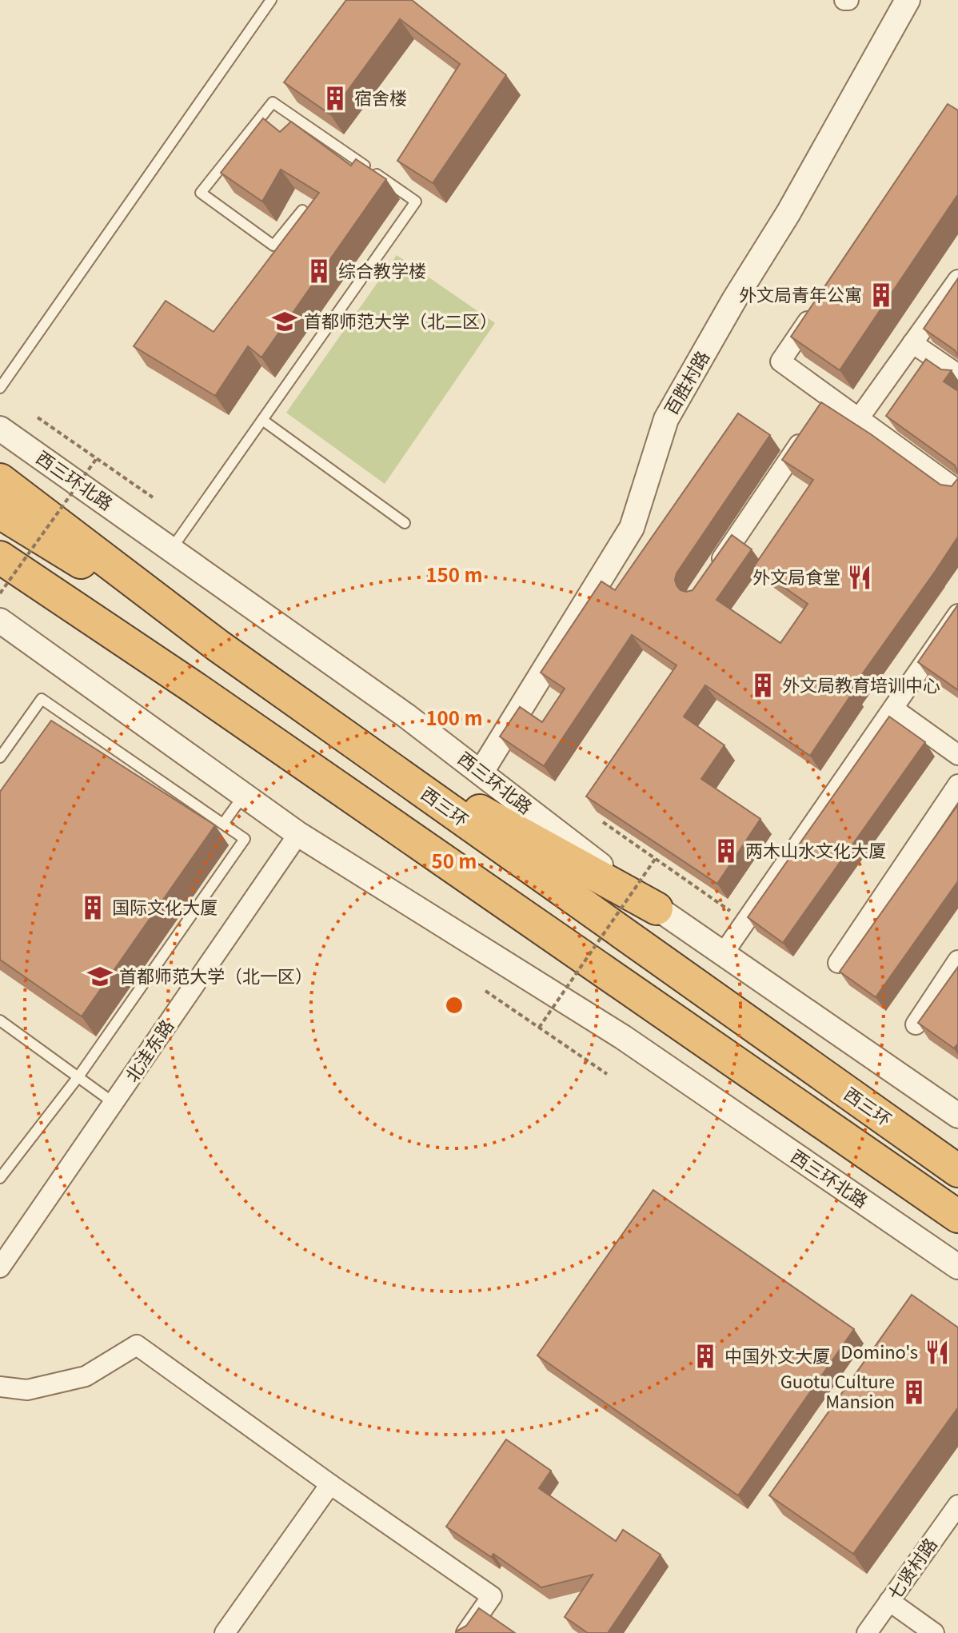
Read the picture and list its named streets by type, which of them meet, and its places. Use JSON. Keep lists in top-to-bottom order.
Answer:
{
  "streets": {
    "highway": ["西三环"],
    "street": [
      "百胜村路",
      "西三环北路",
      "北洼东路",
      "七贤村路"
    ]
  },
  "crossings": [
    ["百胜村路", "西三环北路"],
    ["西三环北路", "北洼东路"]
  ],
  "places": {
    "building": [
      "宿舍楼",
      "综合教学楼",
      "外文局青年公寓",
      "外文局教育培训中心",
      "两木山水文化大厦",
      "国际文化大厦",
      "中国外文大厦",
      "Guotu Culture Mansion"
    ],
    "school or university": ["首都师范大学（北二区）", "首都师范大学（北一区）"],
    "restaurant": ["外文局食堂", "Domino's"]
  },
  "rings": ["150 m", "100 m", "50 m"]
}
